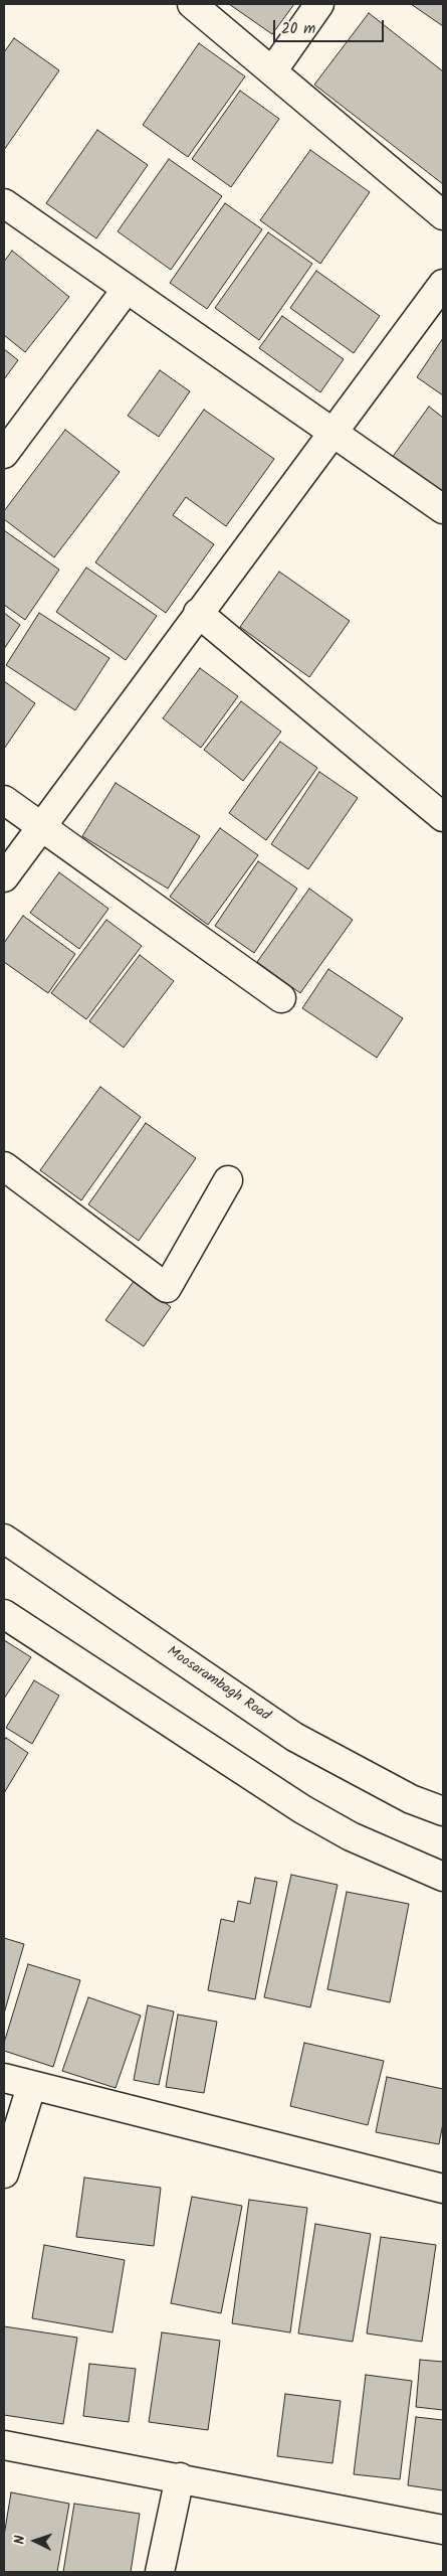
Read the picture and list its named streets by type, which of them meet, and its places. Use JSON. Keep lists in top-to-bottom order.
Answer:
{
  "streets": {
    "street": ["Moosarambagh Road"]
  },
  "scale_bar": "20 m",
  "north": "left"
}
